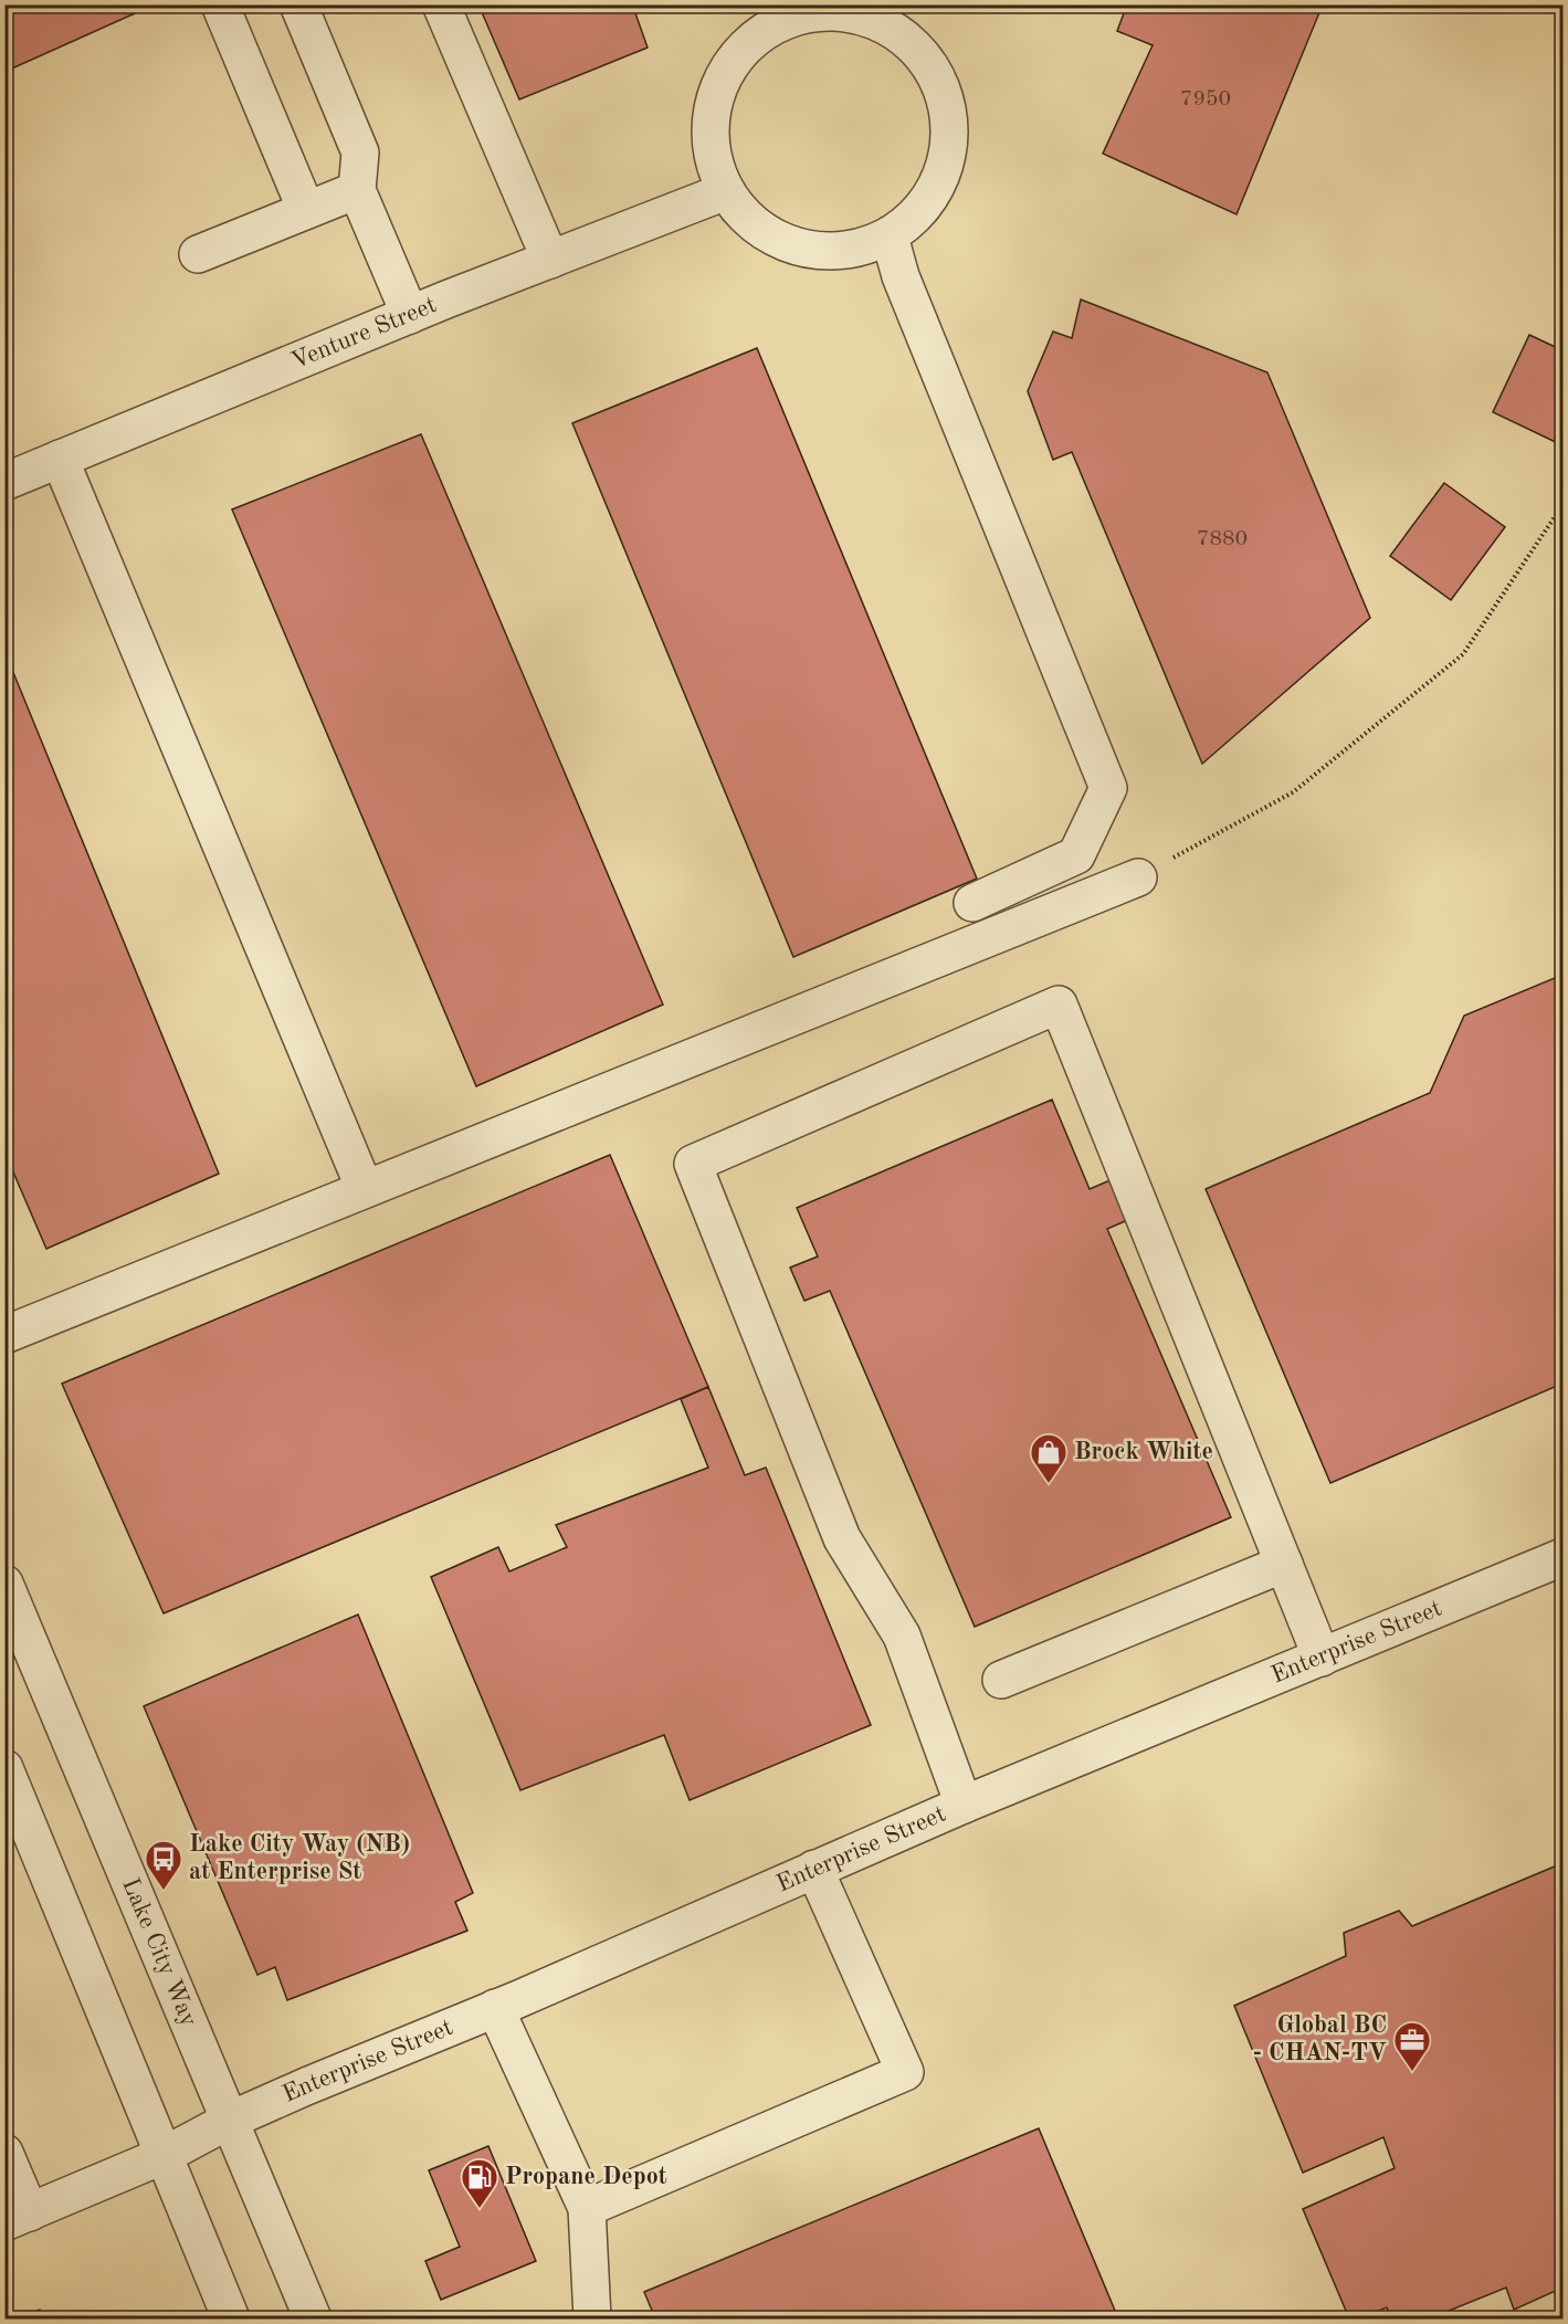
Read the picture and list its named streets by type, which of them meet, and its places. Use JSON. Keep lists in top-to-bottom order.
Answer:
{
  "streets": {
    "street": ["Venture Street", "Enterprise Street", "Lake City Way"]
  },
  "crossings": [
    ["Enterprise Street", "Lake City Way"]
  ],
  "places": {
    "shop": ["Brock White"],
    "bus stop": ["Lake City Way (NB) at Enterprise St"],
    "office": ["Global BC - CHAN-TV"],
    "fuel station": ["Propane Depot"]
  },
  "house_numbers": ["7950", "7880"]
}
